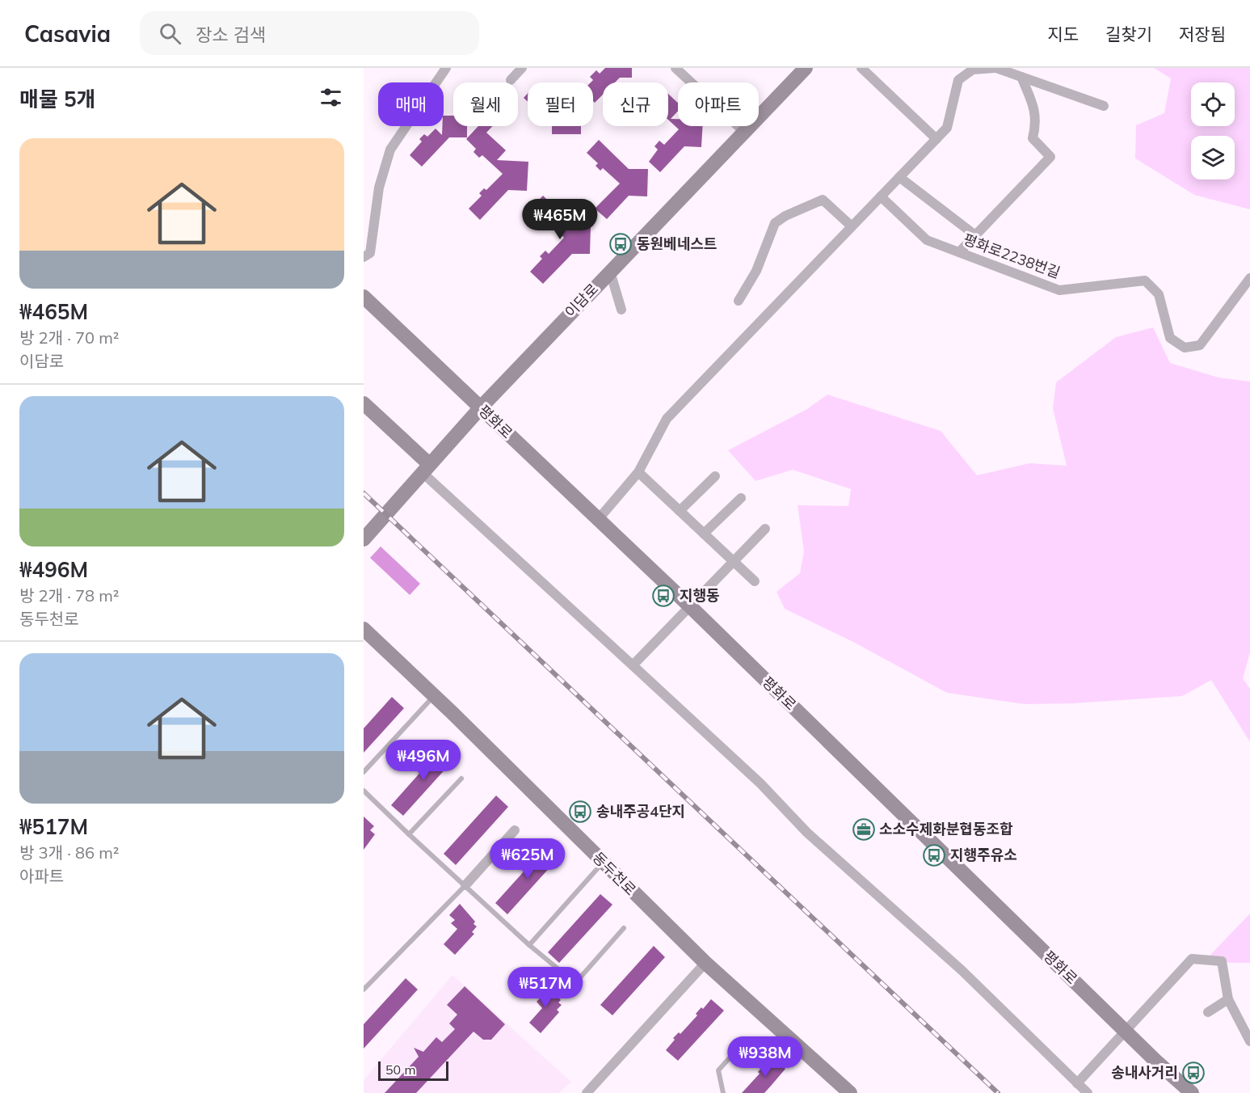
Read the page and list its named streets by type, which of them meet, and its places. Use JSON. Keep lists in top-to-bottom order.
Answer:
{
  "streets": {
    "street": [
      "평화로2238번길",
      "이담로",
      "평화로",
      "동두천로"
    ]
  },
  "crossings": [
    ["이담로", "평화로"]
  ],
  "places": {
    "bus stop": [
      "동원베네스트",
      "지행동",
      "송내주공4단지",
      "지행주유소",
      "송내사거리"
    ],
    "office": ["소소수제화분협동조합"]
  },
  "scale_bar": "50 m",
  "page": {
    "header": "Casavia",
    "search": "장소 검색",
    "nav": ["지도", "길찾기", "저장됨"],
    "heading": "매물 5개",
    "chip": [
      "매매",
      "월세",
      "필터",
      "신규",
      "아파트"
    ],
    "list": [
      {
        "name": "₩465M",
        "note": "방 2개 · 70 m² · 이담로"
      },
      {
        "name": "₩496M",
        "note": "방 2개 · 78 m² · 동두천로"
      },
      {
        "name": "₩517M",
        "note": "방 3개 · 86 m² · 아파트"
      }
    ],
    "price": [
      "₩465M",
      "₩496M",
      "₩625M",
      "₩517M",
      "₩938M"
    ],
    "scale": "50 m"
  }
}
